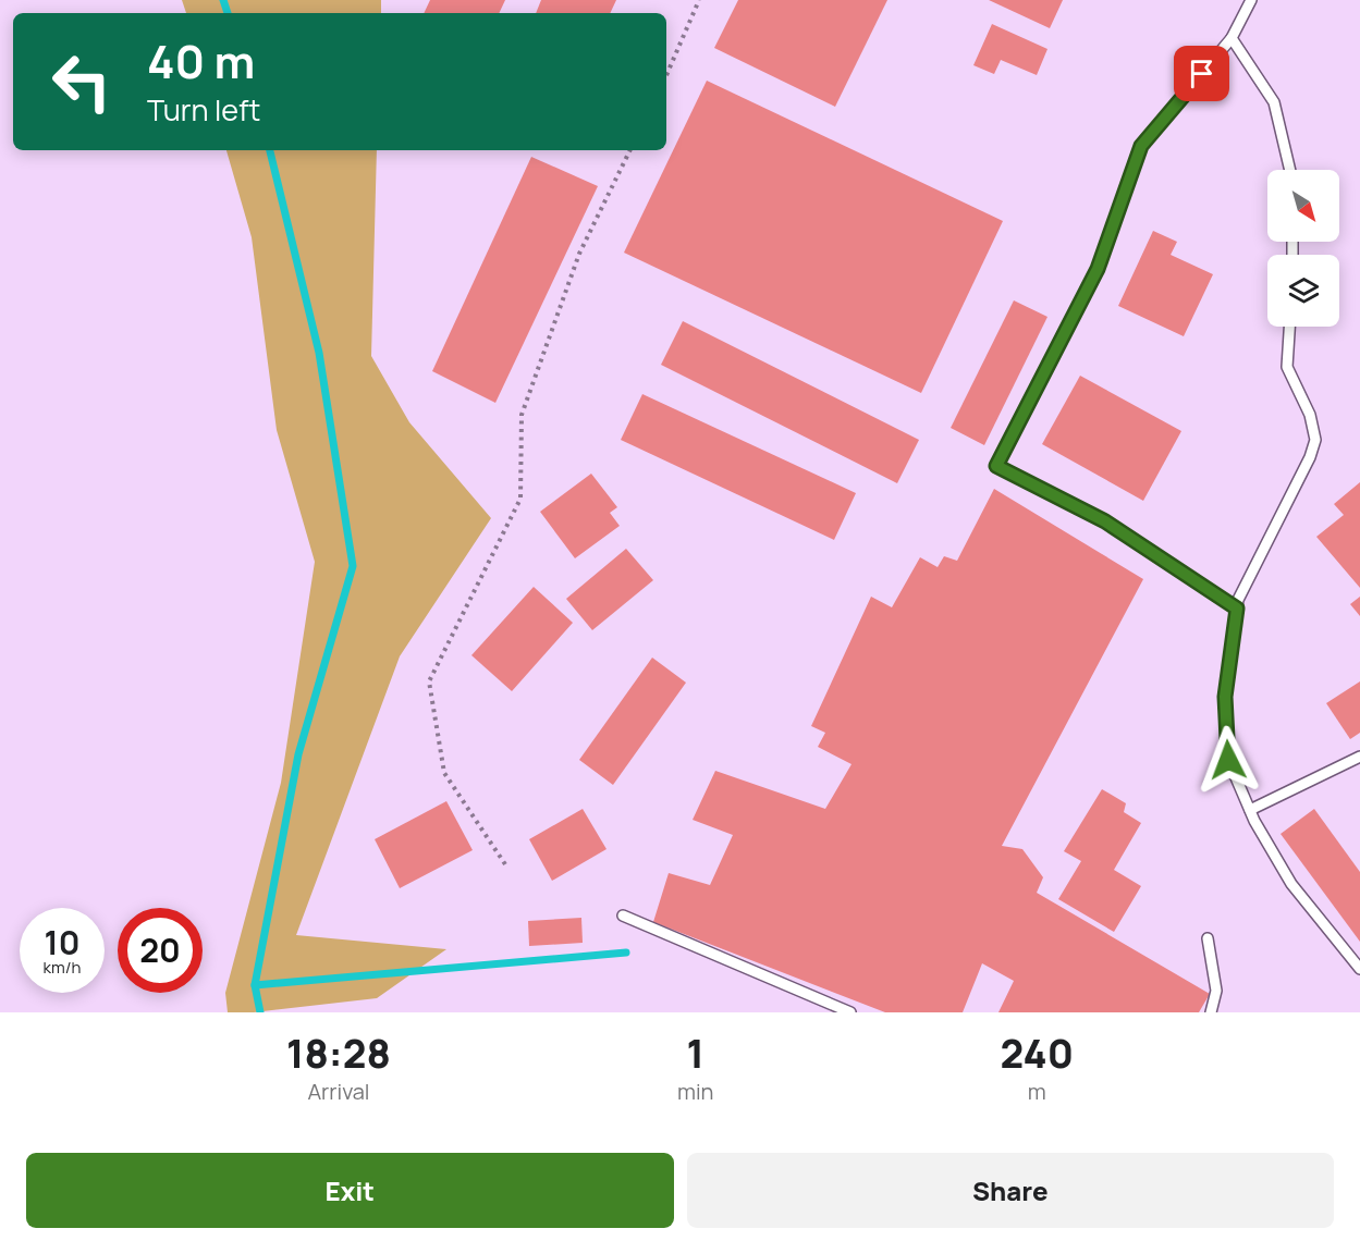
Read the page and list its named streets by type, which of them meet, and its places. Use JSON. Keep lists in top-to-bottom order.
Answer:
{
  "north": "bottom right",
  "page": {
    "turn": ["40 m", "Turn left"],
    "speed": "10 km/h",
    "limit": "20",
    "eta": [
      "18:28",
      "Arrival",
      "1",
      "min",
      "240",
      "m"
    ],
    "buttons": ["Exit", "Share"]
  }
}
